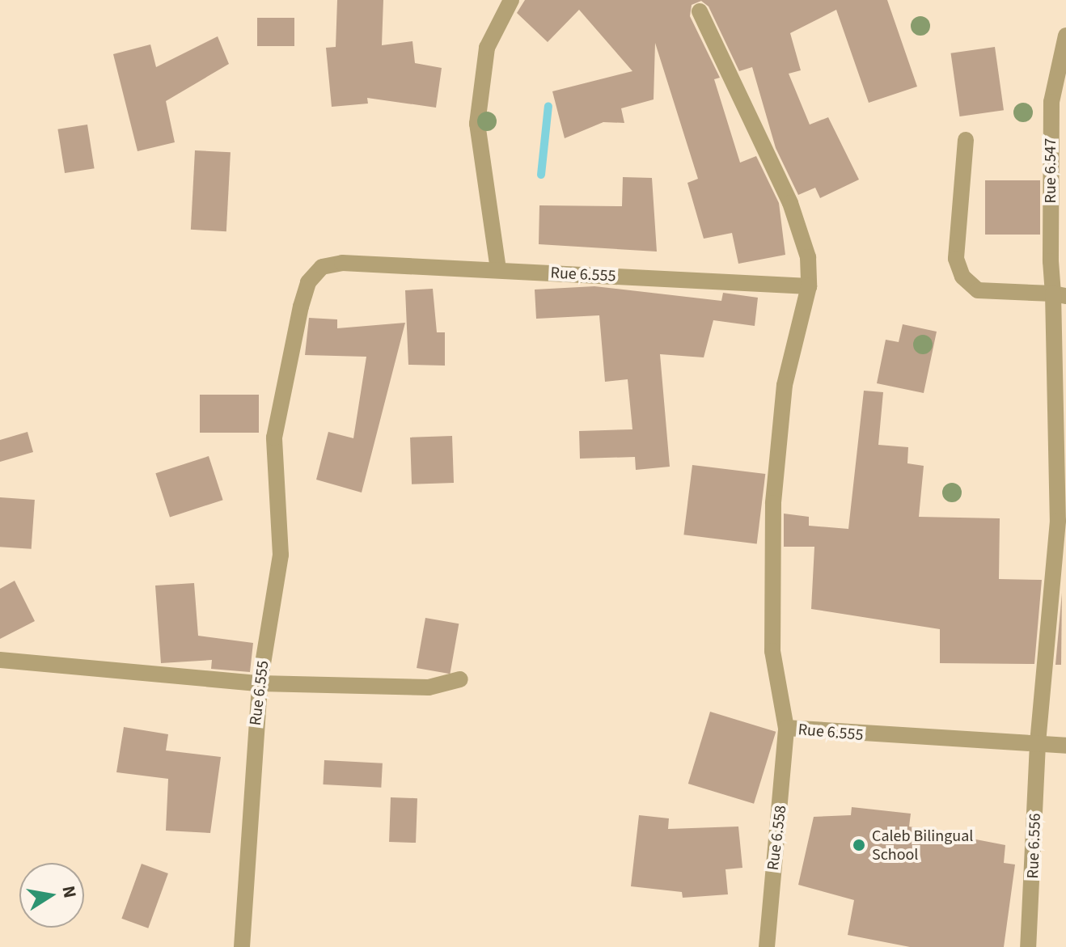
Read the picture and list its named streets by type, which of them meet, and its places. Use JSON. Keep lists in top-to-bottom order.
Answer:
{
  "streets": {
    "street": [
      "Rue 6.547",
      "Rue 6.555",
      "Rue 6.558",
      "Rue 6.556"
    ]
  },
  "crossings": [
    ["Rue 6.547", "Rue 6.555"],
    ["Rue 6.547", "Rue 6.556"],
    ["Rue 6.555", "Rue 6.558"],
    ["Rue 6.555", "Rue 6.556"]
  ],
  "places": ["Caleb Bilingual School"],
  "north": "right"
}
